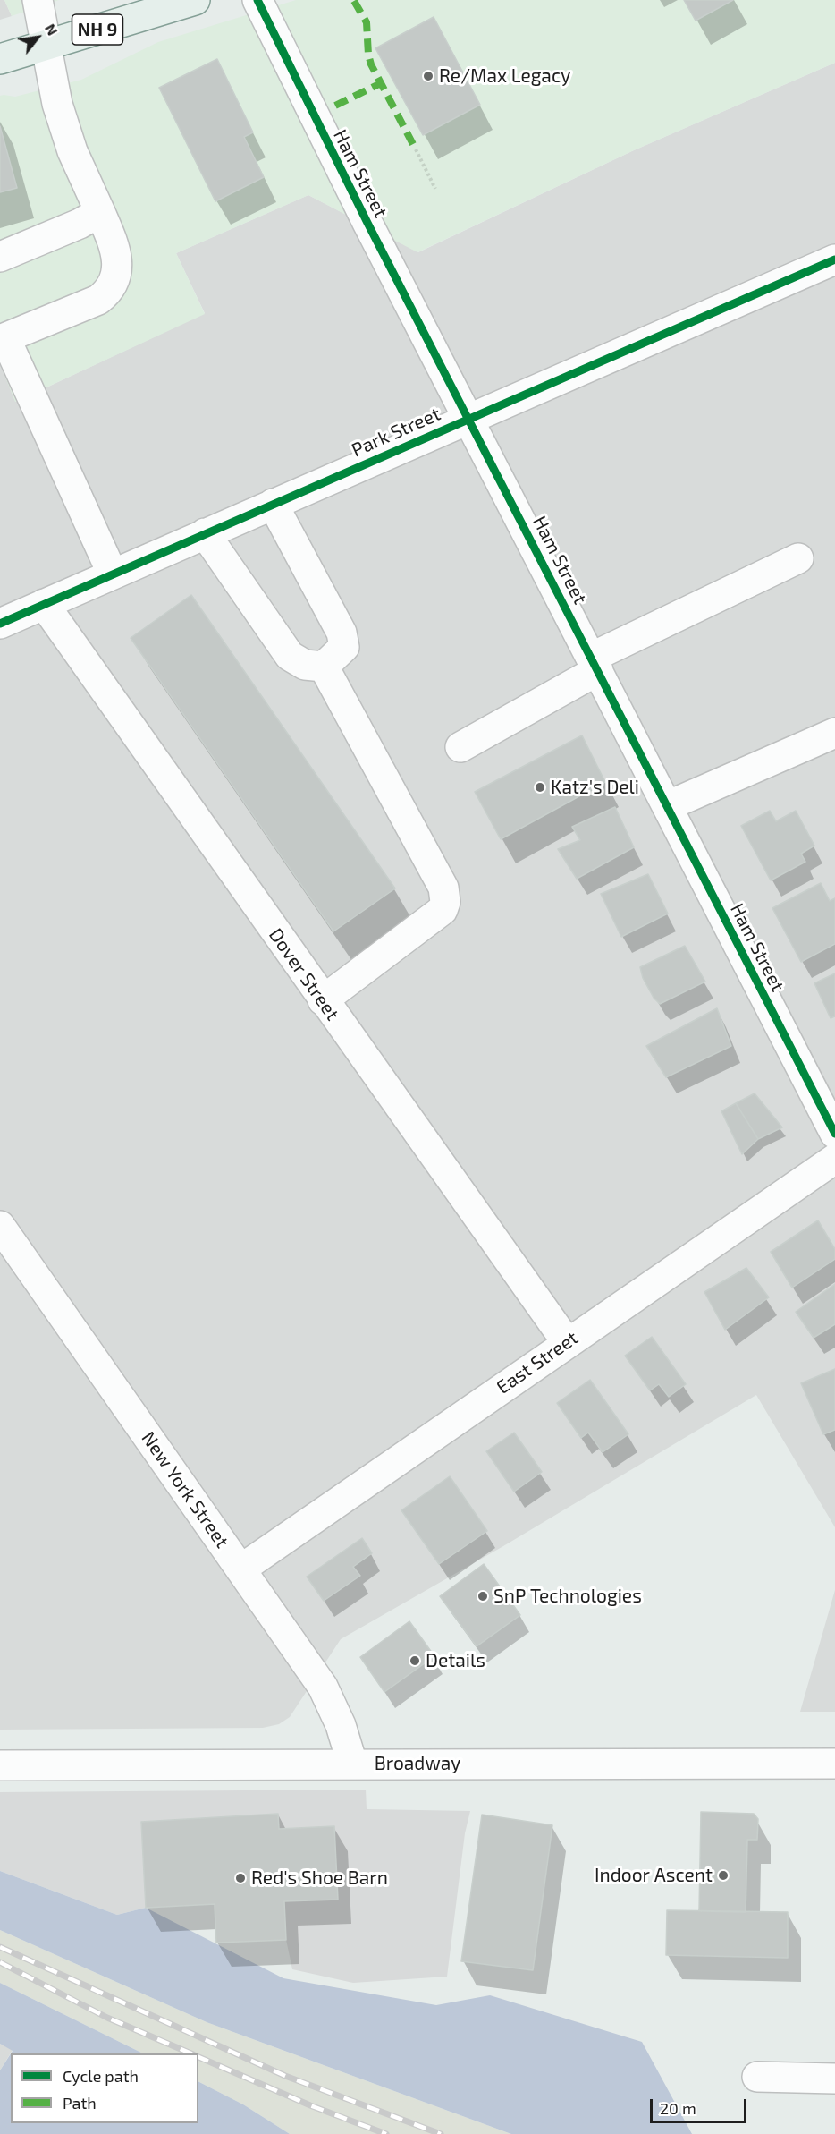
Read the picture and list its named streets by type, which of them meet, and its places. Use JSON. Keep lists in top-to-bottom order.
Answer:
{
  "streets": {
    "main road": ["NH 9"],
    "street": [
      "Ham Street",
      "Park Street",
      "Dover Street",
      "East Street",
      "New York Street",
      "Broadway"
    ]
  },
  "crossings": [
    ["Ham Street", "Park Street"],
    ["Park Street", "Dover Street"],
    ["Dover Street", "East Street"],
    ["East Street", "New York Street"],
    ["New York Street", "Broadway"]
  ],
  "places": [
    "Re/Max Legacy",
    "Katz's Deli",
    "SnP Technologies",
    "Details",
    "Indoor Ascent",
    "Red's Shoe Barn"
  ],
  "legend": ["Cycle path", "Path"],
  "scale_bar": "20 m",
  "north": "top right"
}
